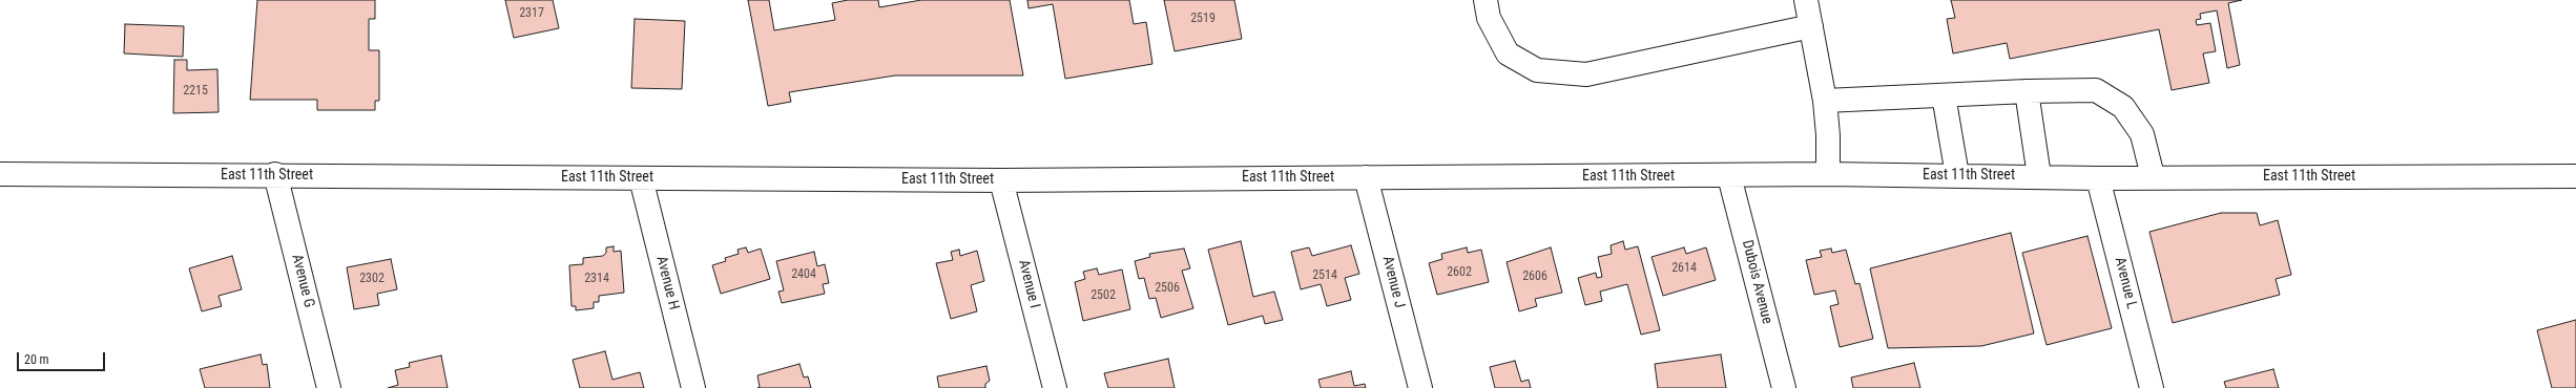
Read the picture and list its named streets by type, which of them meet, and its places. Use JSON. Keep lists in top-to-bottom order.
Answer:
{
  "streets": {
    "street": [
      "East 11th Street",
      "Avenue G",
      "Avenue J",
      "Dubois Avenue",
      "Avenue H",
      "Avenue L",
      "Avenue I"
    ]
  },
  "crossings": [
    ["East 11th Street", "Avenue G"],
    ["East 11th Street", "Avenue J"],
    ["East 11th Street", "Dubois Avenue"],
    ["East 11th Street", "Avenue H"],
    ["East 11th Street", "Avenue L"],
    ["East 11th Street", "Avenue I"]
  ],
  "house_numbers": [
    "2317",
    "2519",
    "2215",
    "2614",
    "2602",
    "2404",
    "2514",
    "2606",
    "2302",
    "2314",
    "2506",
    "2502"
  ],
  "scale_bar": "20 m"
}
